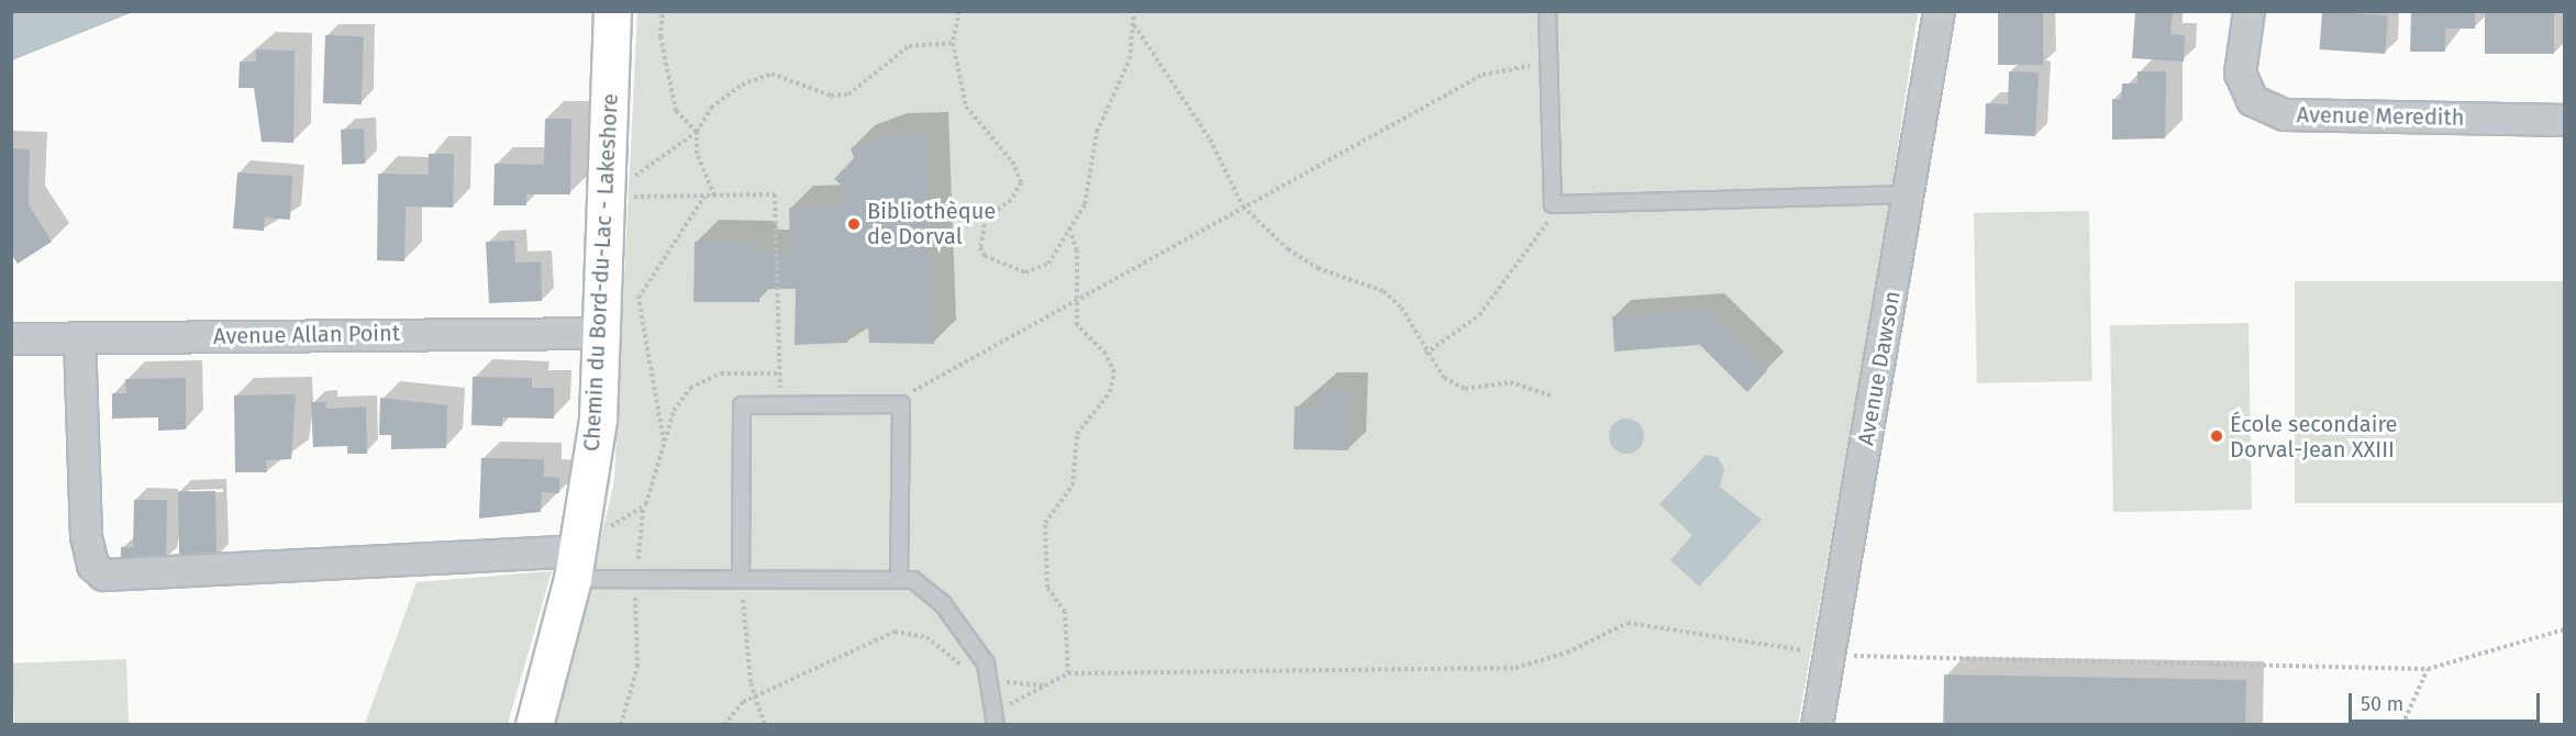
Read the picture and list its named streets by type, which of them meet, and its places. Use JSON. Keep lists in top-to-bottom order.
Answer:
{
  "streets": {
    "street": [
      "Avenue Meredith",
      "Chemin du Bord-du-Lac - Lakeshore",
      "Avenue Allan Point",
      "Avenue Dawson"
    ]
  },
  "crossings": [
    ["Chemin du Bord-du-Lac - Lakeshore", "Avenue Allan Point"]
  ],
  "places": ["Bibliothèque de Dorval", "École secondaire Dorval-Jean XXIII"],
  "scale_bar": "50 m"
}
